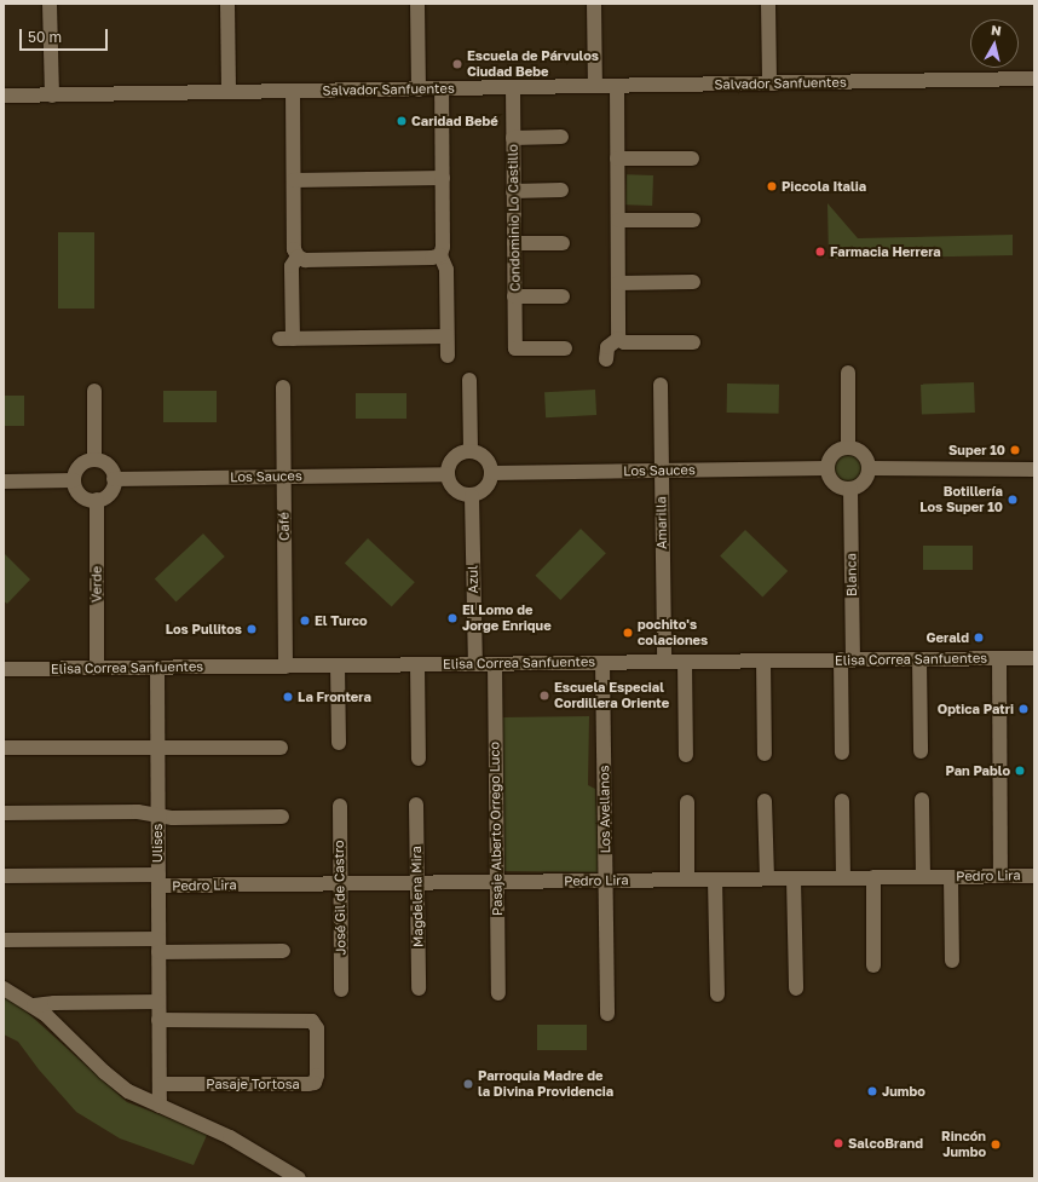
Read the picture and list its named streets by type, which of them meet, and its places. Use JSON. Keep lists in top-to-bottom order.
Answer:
{
  "streets": {
    "street": [
      "Salvador Sanfuentes",
      "Condominio Lo Castillo",
      "Los Sauces",
      "Amarilla",
      "Café",
      "Blanca",
      "Azul",
      "Verde",
      "Elisa Correa Sanfuentes",
      "Los Avellanos",
      "Pasaje Alberto Orrego Luco",
      "Ulises",
      "Pedro Lira",
      "Magdelena Mira",
      "José Gil de Castro",
      "Pasaje Tortosa"
    ]
  },
  "crossings": [
    ["Salvador Sanfuentes", "Condominio Lo Castillo"],
    ["Los Sauces", "Amarilla"],
    ["Los Sauces", "Café"],
    ["Los Sauces", "Blanca"],
    ["Los Sauces", "Azul"],
    ["Los Sauces", "Verde"],
    ["Amarilla", "Elisa Correa Sanfuentes"],
    ["Café", "Elisa Correa Sanfuentes"],
    ["Blanca", "Elisa Correa Sanfuentes"],
    ["Azul", "Elisa Correa Sanfuentes"],
    ["Verde", "Elisa Correa Sanfuentes"],
    ["Elisa Correa Sanfuentes", "Los Avellanos"],
    ["Elisa Correa Sanfuentes", "Pasaje Alberto Orrego Luco"],
    ["Elisa Correa Sanfuentes", "Ulises"],
    ["Los Avellanos", "Pedro Lira"],
    ["Pasaje Alberto Orrego Luco", "Pedro Lira"],
    ["Ulises", "Pedro Lira"],
    ["Ulises", "Pasaje Tortosa"],
    ["Pedro Lira", "Magdelena Mira"],
    ["Pedro Lira", "José Gil de Castro"]
  ],
  "places": [
    "Escuela de Párvulos Ciudad Bebe",
    "Caridad Bebé",
    "Piccola Italia",
    "Farmacia Herrera",
    "Super 10",
    "Botillería Los Super 10",
    "El Lomo de Jorge Enrique",
    "El Turco",
    "Los Pullitos",
    "pochito's colaciones",
    "Gerald",
    "Escuela Especial Cordillera Oriente",
    "La Frontera",
    "Optica Patri",
    "Pan Pablo",
    "Parroquia Madre de la Divina Providencia",
    "Jumbo",
    "SalcoBrand",
    "Rincón Jumbo"
  ],
  "scale_bar": "50 m",
  "north": "top"
}
